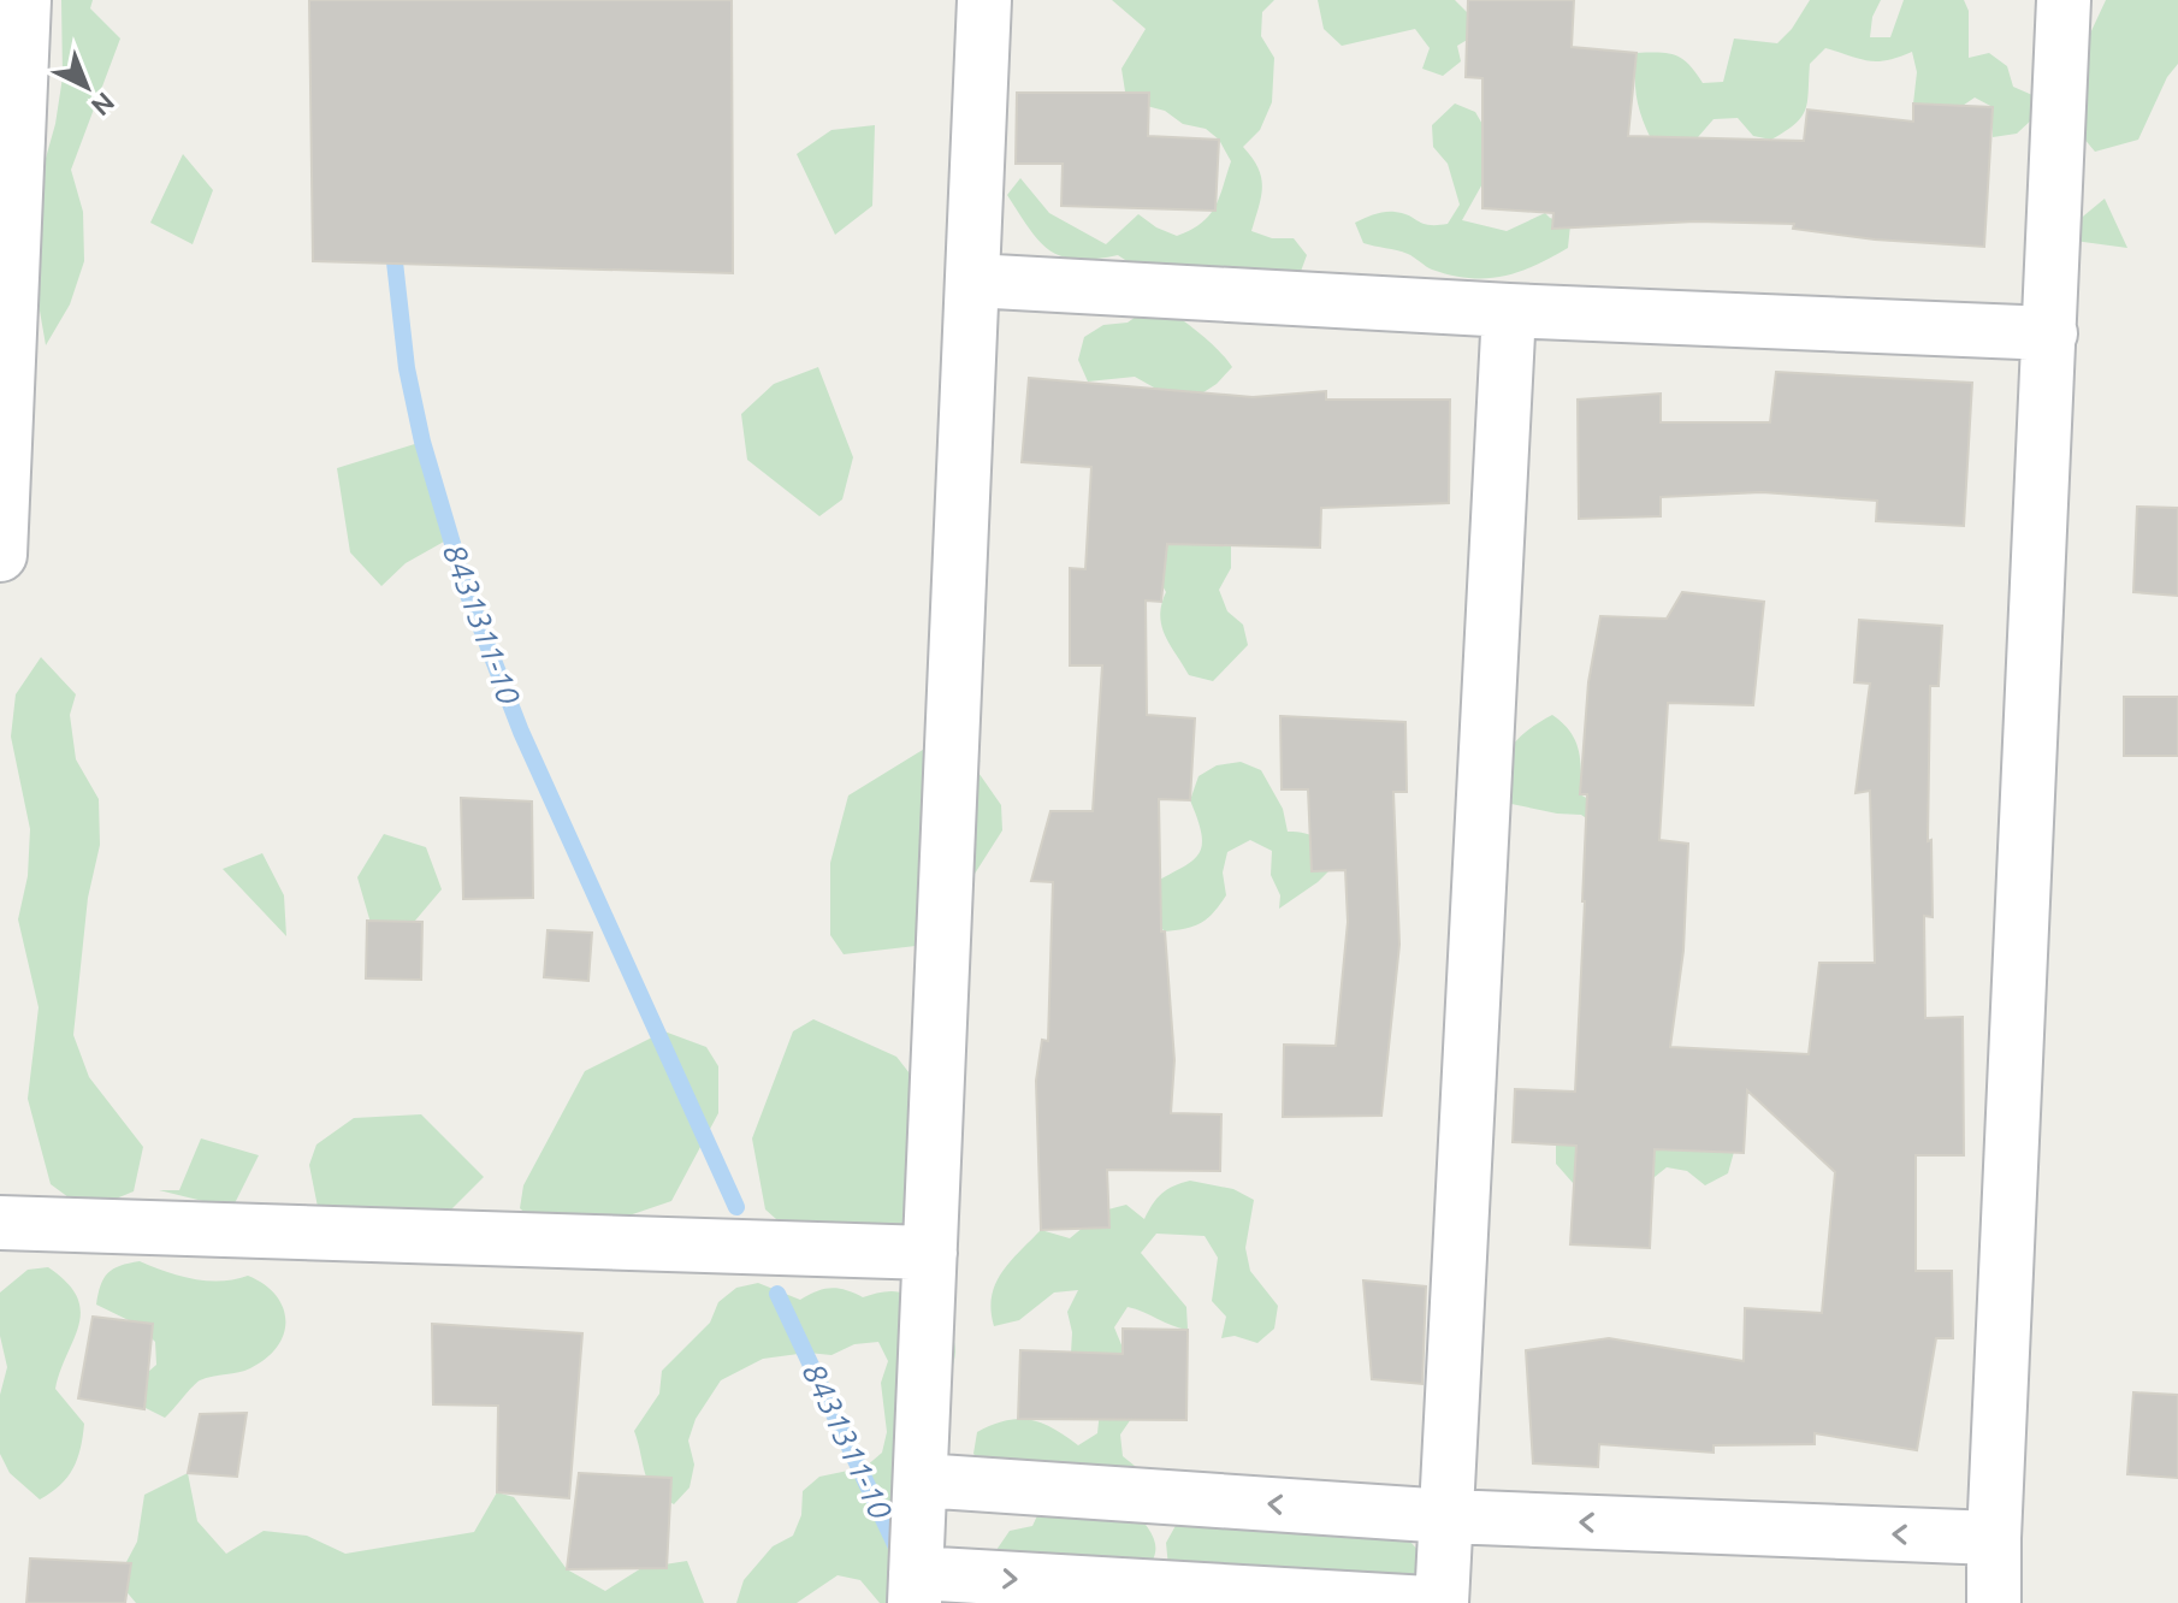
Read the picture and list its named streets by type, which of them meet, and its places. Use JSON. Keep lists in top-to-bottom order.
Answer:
{
  "water": ["8431311-10"],
  "north": "bottom right"
}
